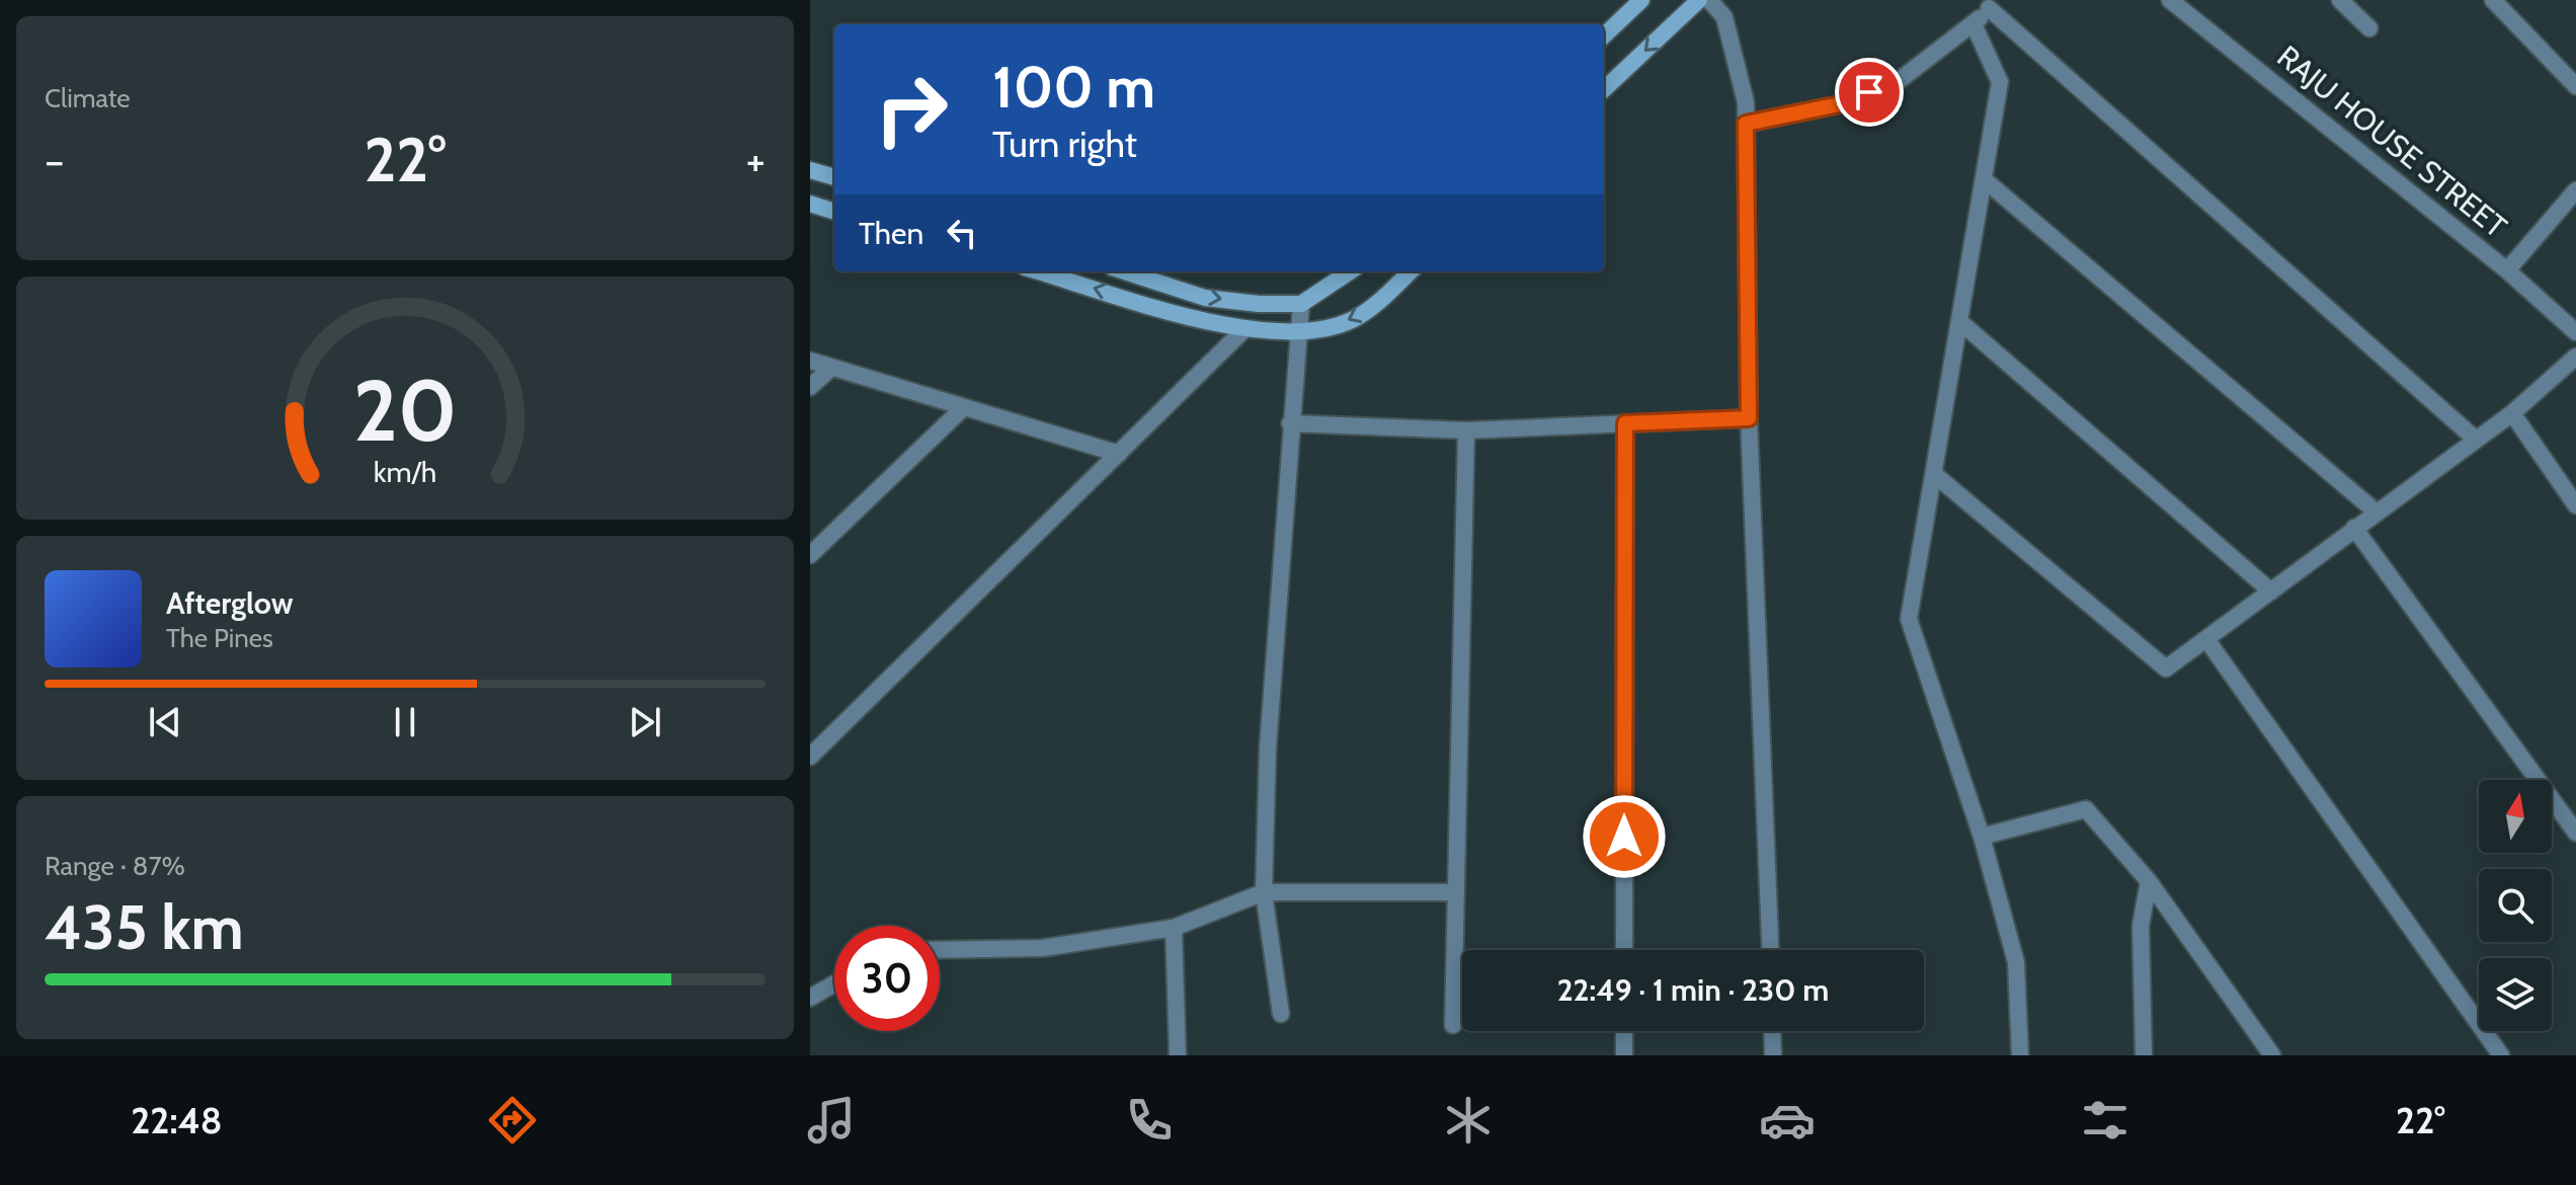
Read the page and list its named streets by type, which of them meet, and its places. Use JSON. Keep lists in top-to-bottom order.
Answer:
{
  "streets": {
    "street": ["RAJU HOUSE STREET"]
  },
  "north": "top",
  "page": {
    "tile": [
      "Climate",
      ["Range · 87%", "435 km"]
    ],
    "turn": ["100 m", "Turn right"],
    "heat": ["−", "22°", "+"],
    "then": "Then",
    "song": ["Afterglow", "The Pines"],
    "limit": "30",
    "trip": "22:49 · 1 min · 230 m",
    "tabs": ["22:48", "22°"],
    "gauge": ["20", "km/h"]
  }
}
